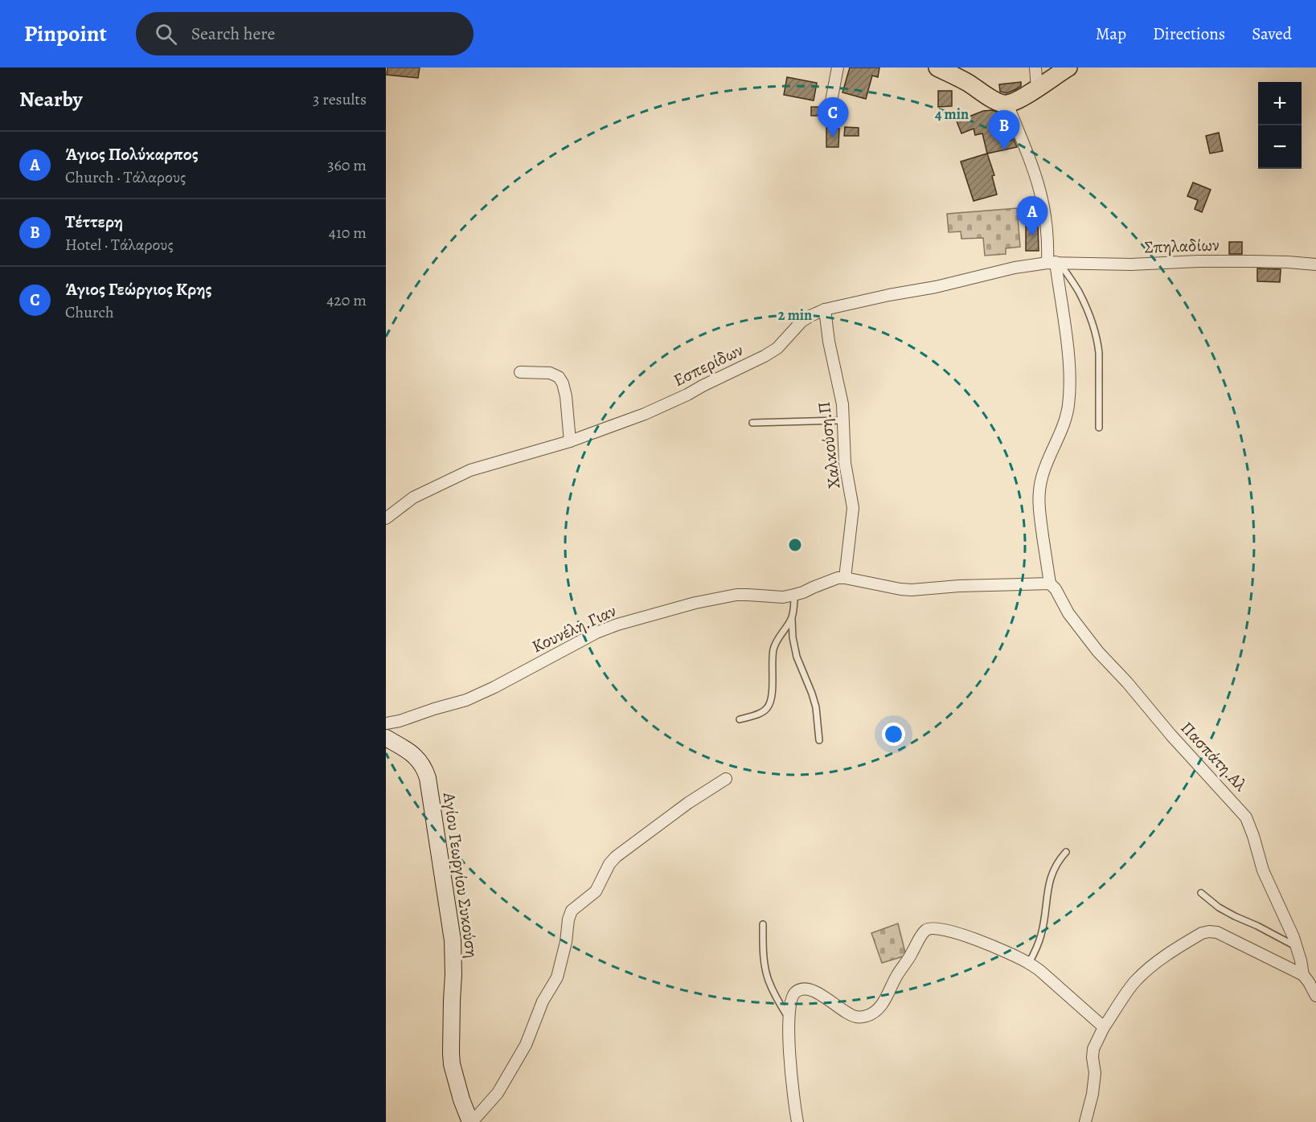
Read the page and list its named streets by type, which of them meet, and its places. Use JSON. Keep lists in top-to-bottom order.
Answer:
{
  "streets": {
    "main road": ["Αγίου Γεωργίου Συκούση"],
    "street": [
      "Σπηλαδίων",
      "Εσπερίδων",
      "Χαλκούση.Π",
      "Κουνέλη.Γιαν",
      "Πασπάτη.Αλ"
    ]
  },
  "crossings": [
    ["Σπηλαδίων", "Εσπερίδων"],
    ["Εσπερίδων", "Χαλκούση.Π"],
    ["Χαλκούση.Π", "Κουνέλη.Γιαν"]
  ],
  "page": {
    "header": "Pinpoint",
    "search": "Search here",
    "nav": ["Map", "Directions", "Saved"],
    "heading": ["Nearby", "3 results"],
    "map_buttons": ["+", "−"],
    "pins": ["C", "B", "A"],
    "list": [
      {
        "mark": "A",
        "name": "Άγιος Πολύκαρπος",
        "note": "Church · Τάλαρους",
        "value": "360 m"
      },
      {
        "mark": "B",
        "name": "Τέττερη",
        "note": "Hotel · Τάλαρους",
        "value": "410 m"
      },
      {
        "mark": "C",
        "name": "Άγιος Γεώργιος Κρης",
        "note": "Church",
        "value": "420 m"
      }
    ]
  },
  "rings": ["4 min", "2 min"]
}
